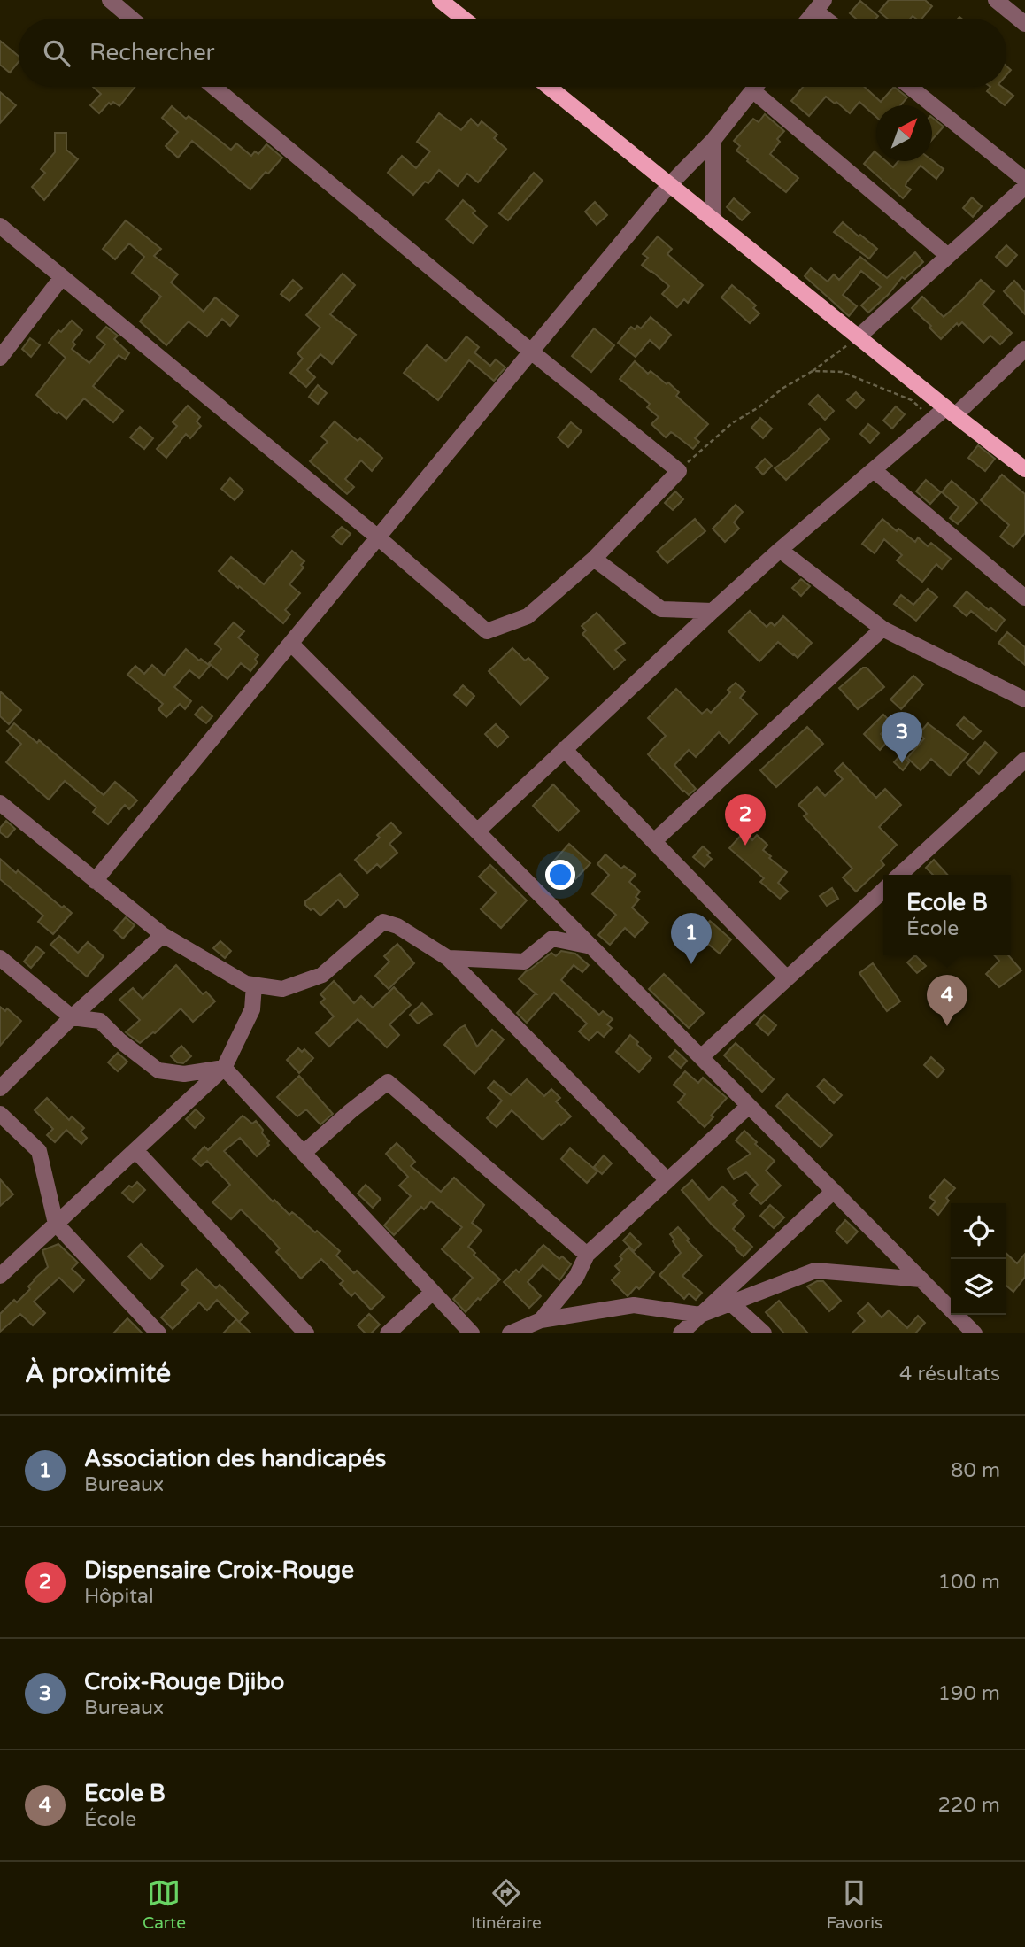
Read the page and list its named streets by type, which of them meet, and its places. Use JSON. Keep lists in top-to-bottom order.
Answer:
{
  "north": "top right",
  "page": {
    "search": "Rechercher",
    "pins": [
      "3",
      "2",
      "1",
      "4"
    ],
    "popup": ["Ecole B", "École"],
    "heading": ["À proximité", "4 résultats"],
    "list": [
      {
        "mark": "1",
        "name": "Association des handicapés",
        "note": "Bureaux",
        "value": "80 m"
      },
      {
        "mark": "2",
        "name": "Dispensaire Croix-Rouge",
        "note": "Hôpital",
        "value": "100 m"
      },
      {
        "mark": "3",
        "name": "Croix-Rouge Djibo",
        "note": "Bureaux",
        "value": "190 m"
      },
      {
        "mark": "4",
        "name": "Ecole B",
        "note": "École",
        "value": "220 m"
      }
    ],
    "nav": ["Carte", "Itinéraire", "Favoris"]
  }
}
